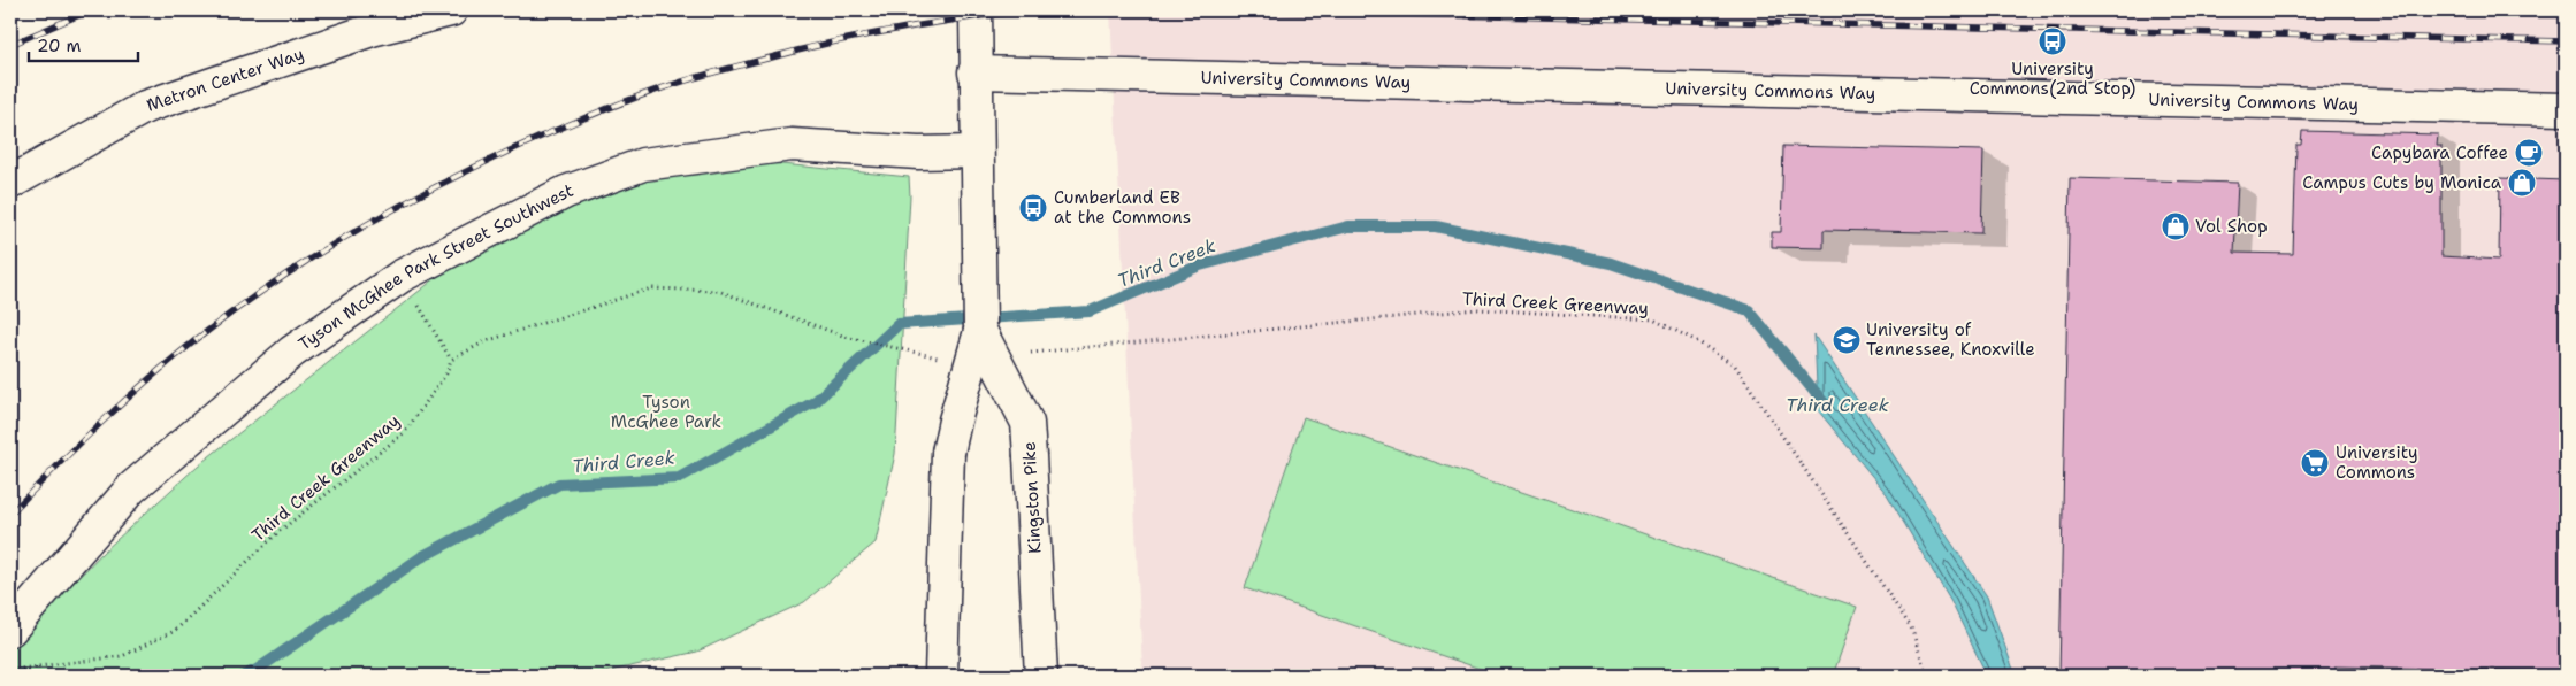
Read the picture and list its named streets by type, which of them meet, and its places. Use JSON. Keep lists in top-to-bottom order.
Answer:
{
  "streets": {
    "street": [
      "University Commons Way",
      "Metron Center Way",
      "Tyson McGhee Park Street Southwest",
      "Kingston Pike"
    ],
    "path": ["Third Creek Greenway"]
  },
  "crossings": [
    ["University Commons Way", "Kingston Pike"],
    ["Tyson McGhee Park Street Southwest", "Kingston Pike"]
  ],
  "water": ["Third Creek"],
  "parks": ["Tyson McGhee Park"],
  "places": {
    "bus stop": ["University Commons(2nd Stop)", "Cumberland EB at the Commons"],
    "cafe": ["Capybara Coffee"],
    "shop": ["Campus Cuts by Monica", "Vol Shop"],
    "school or university": ["University of Tennessee, Knoxville"],
    "supermarket": ["University Commons"]
  },
  "scale_bar": "20 m"
}
